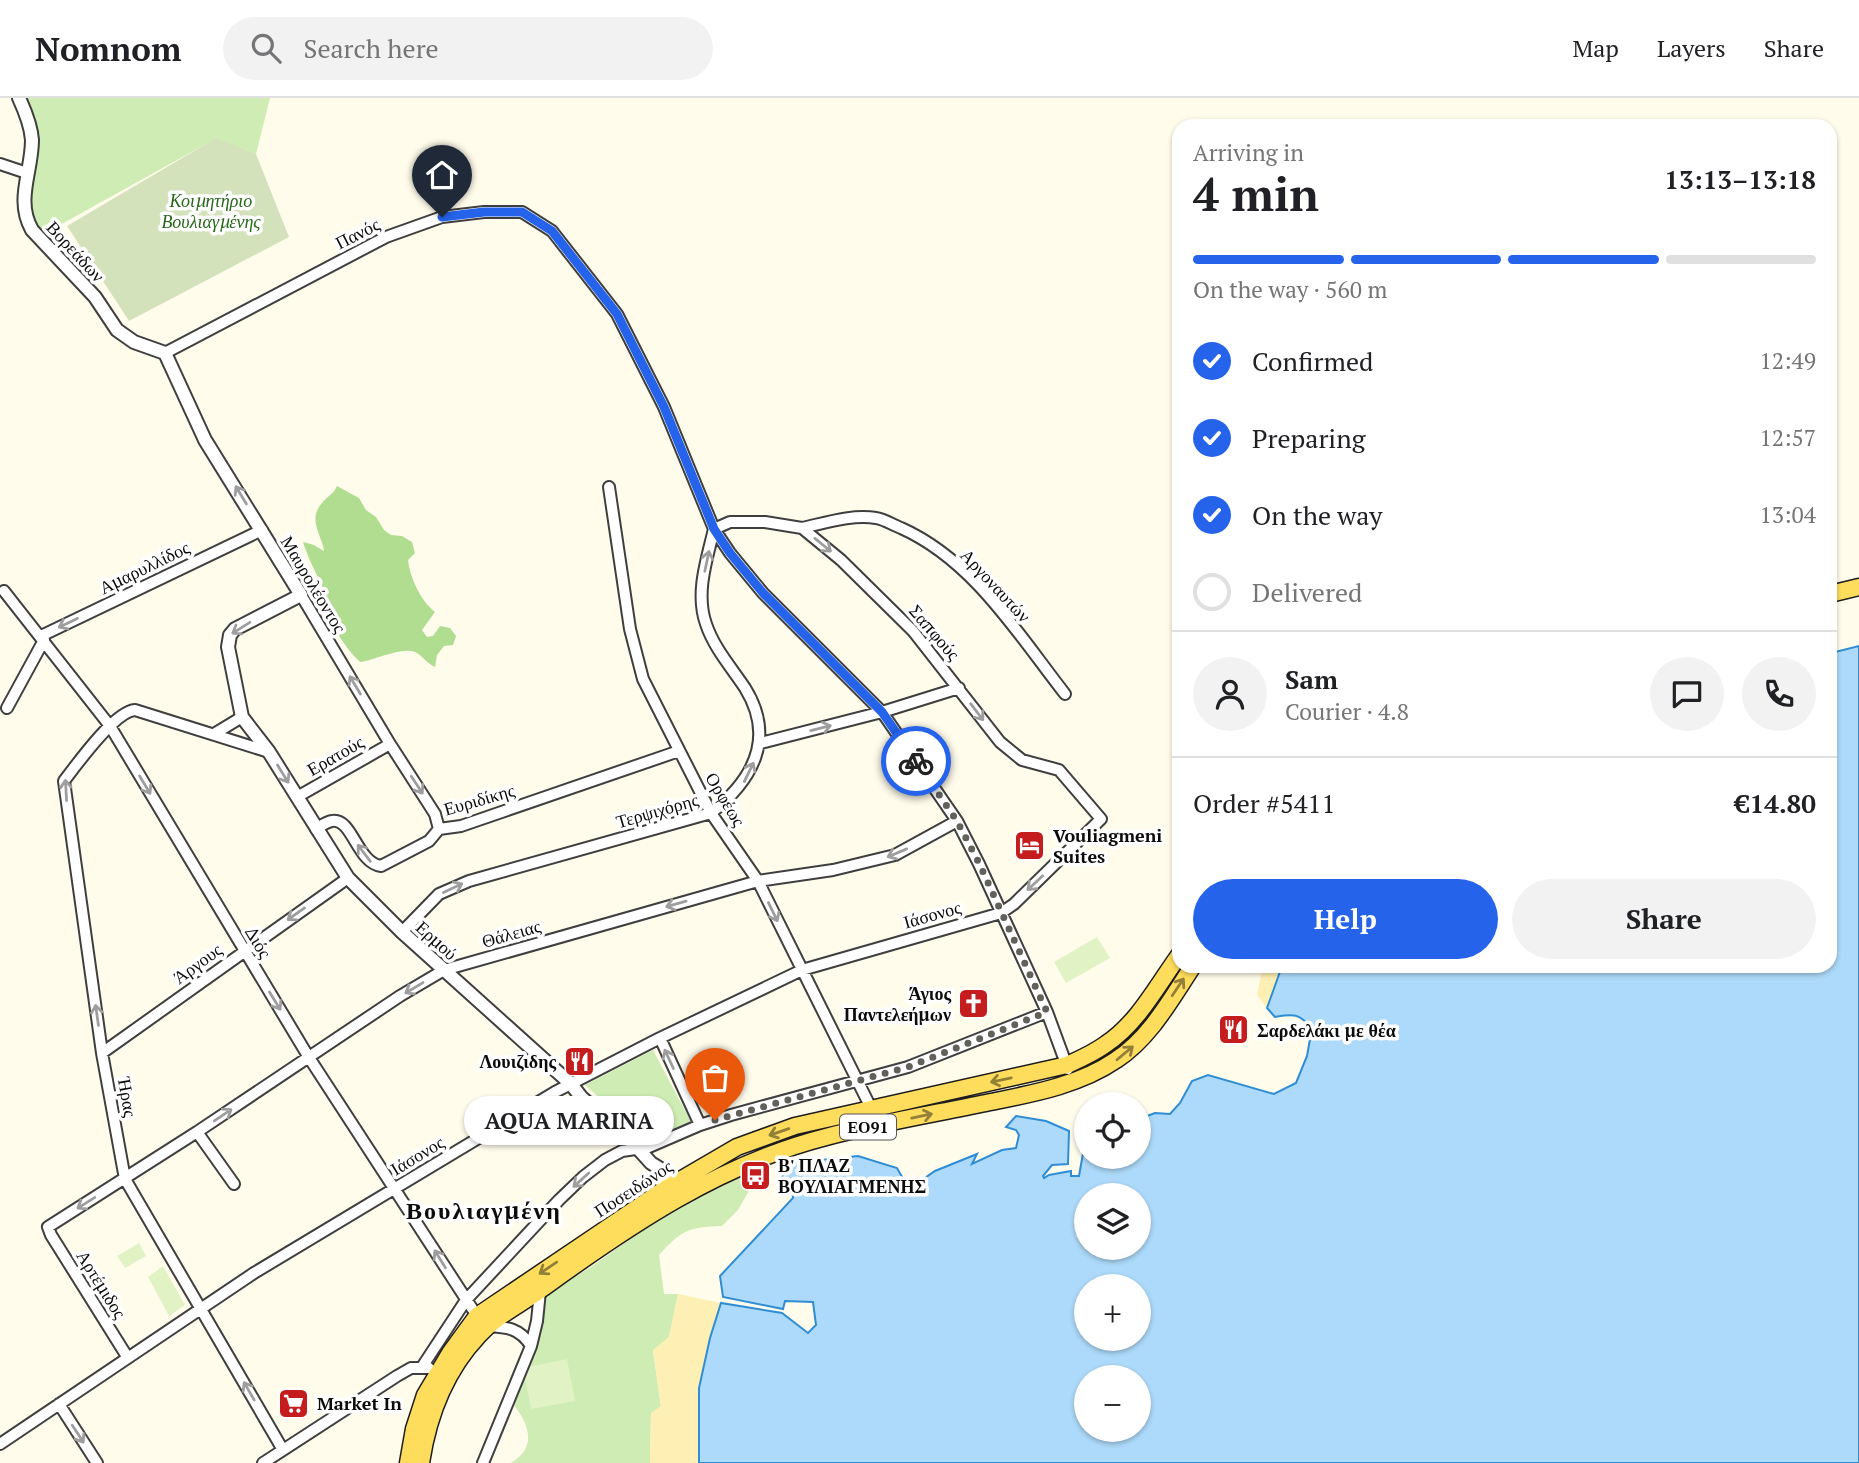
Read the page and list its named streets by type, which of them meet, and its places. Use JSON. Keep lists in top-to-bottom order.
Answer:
{
  "streets": {
    "main road": ["ΕΟ91", "Ποσειδώνος"],
    "street": [
      "Πανός",
      "Βορεάδων",
      "Αμαρυλλίδος",
      "Μαυρολέοντος",
      "Αργοναυτών",
      "Σαπφούς",
      "Ερατούς",
      "Ευριδίκης",
      "Ορφέως",
      "Τερψιχόρης",
      "Ιάσονος",
      "Θάλειας",
      "Ερμού",
      "Διός",
      "Άργους",
      "Ήρας",
      "Αρτέμιδος"
    ]
  },
  "crossings": [
    ["Πανός", "Βορεάδων"],
    ["Πανός", "Μαυρολέοντος"],
    ["Πανός", "Σαπφούς"],
    ["Πανός", "Ιάσονος"],
    ["Πανός", "Θάλειας"],
    ["Βορεάδων", "Μαυρολέοντος"],
    ["Αμαρυλλίδος", "Μαυρολέοντος"],
    ["Αμαρυλλίδος", "Διός"],
    ["Μαυρολέοντος", "Ερατούς"],
    ["Μαυρολέοντος", "Ευριδίκης"],
    ["Αργοναυτών", "Σαπφούς"],
    ["Σαπφούς", "Ιάσονος"],
    ["Ερατούς", "Ερμού"],
    ["Ευριδίκης", "Ορφέως"],
    ["Ευριδίκης", "Ερμού"],
    ["Ορφέως", "Τερψιχόρης"],
    ["Ορφέως", "Ιάσονος"],
    ["Ορφέως", "Θάλειας"],
    ["Ορφέως", "Ποσειδώνος"],
    ["Τερψιχόρης", "Ερμού"],
    ["Ιάσονος", "Ερμού"],
    ["Ιάσονος", "Διός"],
    ["Ιάσονος", "Ήρας"],
    ["Ιάσονος", "Αρτέμιδος"],
    ["Θάλειας", "Ερμού"],
    ["Θάλειας", "Διός"],
    ["Θάλειας", "Ήρας"],
    ["Θάλειας", "Αρτέμιδος"],
    ["Ερμού", "Άργους"],
    ["Ερμού", "Ποσειδώνος"],
    ["Διός", "Άργους"],
    ["Διός", "Ήρας"],
    ["Διός", "Ποσειδώνος"],
    ["Άργους", "Ήρας"]
  ],
  "one_way": [
    "Αμαρυλλίδος",
    "Τερψιχόρης",
    "Άργους",
    "Ήρας"
  ],
  "districts": ["Βουλιαγμένη"],
  "parks": ["Κοιμητήριο Βουλιαγμένης"],
  "places": {
    "hotel": ["Vouliagmeni Suites"],
    "church": ["Άγιος Παντελεήμων"],
    "restaurant": ["Σαρδελάκι με θέα", "Λουιζιδης"],
    "other": ["AQUA MARINA"],
    "bus stop": ["Β' ΠΛΑΖ ΒΟΥΛΙΑΓΜΕΝΗΣ"],
    "supermarket": ["Market In"]
  },
  "page": {
    "header": "Nomnom",
    "search": "Search here",
    "nav": ["Map", "Layers", "Share"],
    "heading": ["4 min", "Arriving in", "13:13–13:18"],
    "panel": [
      "Sam",
      "Courier · 4.8",
      "Order #5411",
      "€14.80"
    ],
    "bar": "On the way · 560 m",
    "list": [
      ["Confirmed", "12:49"],
      ["Preparing", "12:57"],
      ["On the way", "13:04"],
      "Delivered"
    ],
    "buttons": ["Help", "Share"],
    "map_buttons": ["+", "−"],
    "bubble": "AQUA MARINA"
  }
}
